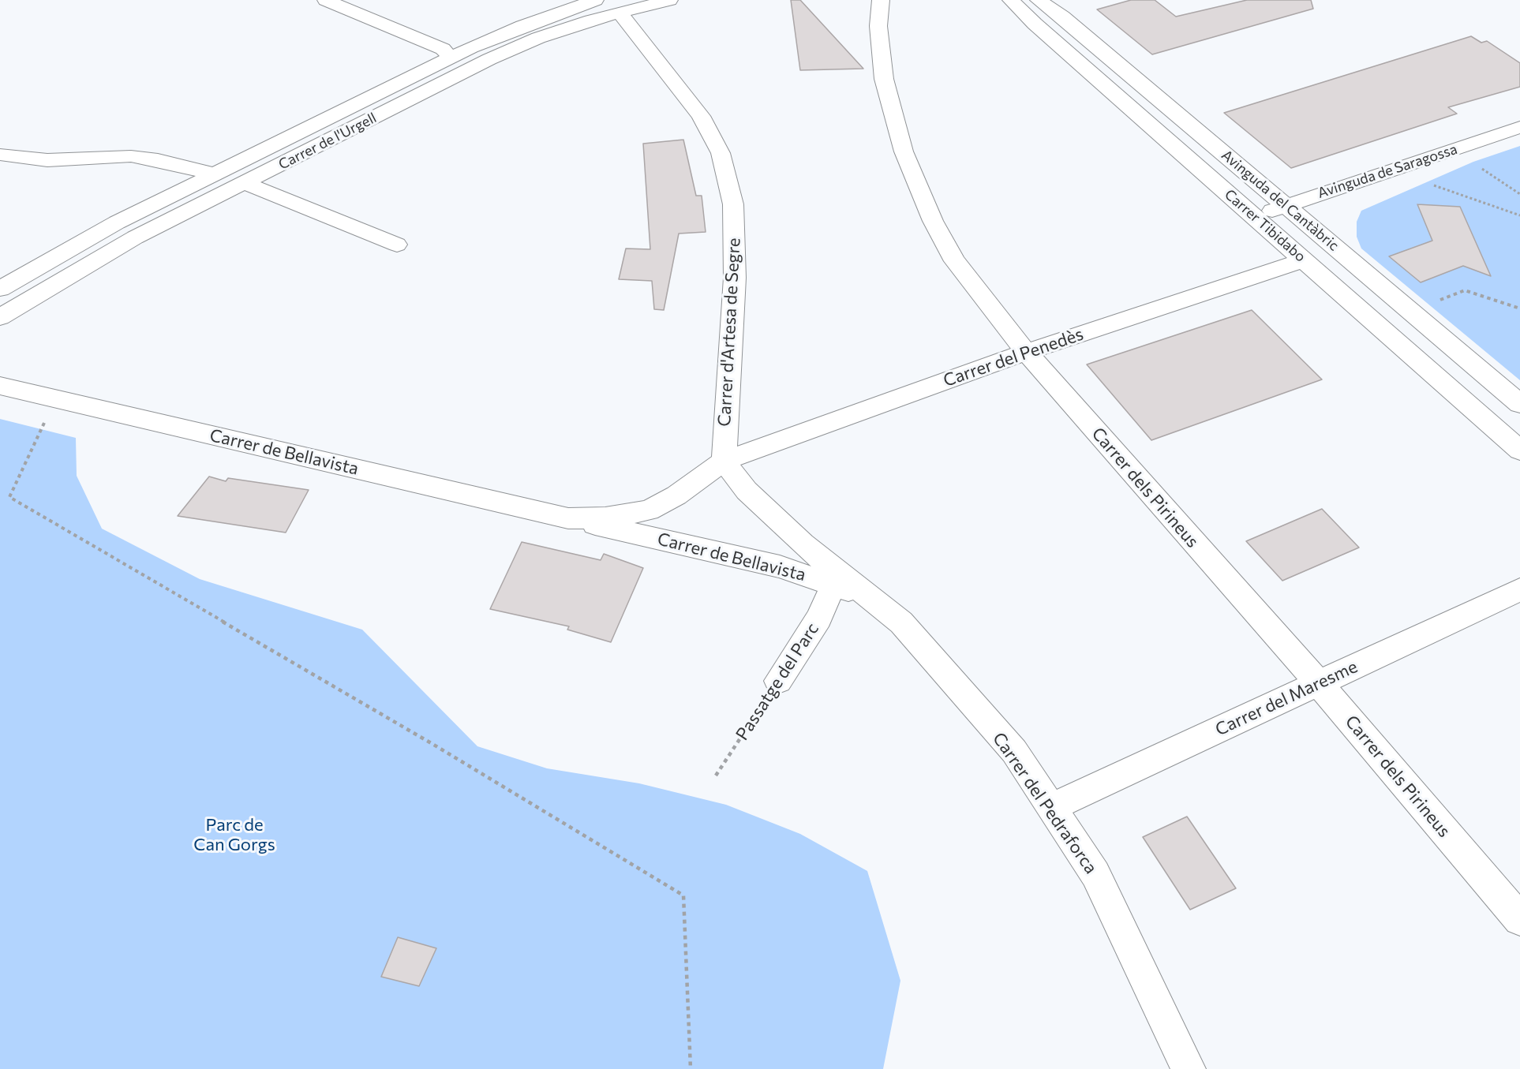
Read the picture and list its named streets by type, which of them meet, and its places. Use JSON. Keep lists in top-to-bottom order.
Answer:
{
  "streets": {
    "street": [
      "Carrer de l'Urgell",
      "Avinguda de Saragossa",
      "Avinguda del Cantàbric",
      "Carrer Tibidabo",
      "Carrer d'Artesa de Segre",
      "Carrer del Penedès",
      "Carrer de Bellavista",
      "Carrer dels Pirineus",
      "Passatge del Parc",
      "Carrer del Maresme",
      "Carrer del Pedraforca"
    ]
  },
  "crossings": [
    ["Carrer de l'Urgell", "Carrer d'Artesa de Segre"],
    ["Avinguda de Saragossa", "Avinguda del Cantàbric"],
    ["Avinguda de Saragossa", "Carrer Tibidabo"],
    ["Carrer Tibidabo", "Carrer del Penedès"],
    ["Carrer d'Artesa de Segre", "Carrer del Penedès"],
    ["Carrer d'Artesa de Segre", "Carrer de Bellavista"],
    ["Carrer del Penedès", "Carrer de Bellavista"],
    ["Carrer del Penedès", "Carrer dels Pirineus"],
    ["Carrer de Bellavista", "Passatge del Parc"],
    ["Carrer de Bellavista", "Carrer del Pedraforca"],
    ["Carrer dels Pirineus", "Carrer del Maresme"],
    ["Carrer del Maresme", "Carrer del Pedraforca"]
  ],
  "parks": ["Parc de Can Gorgs"]
}
